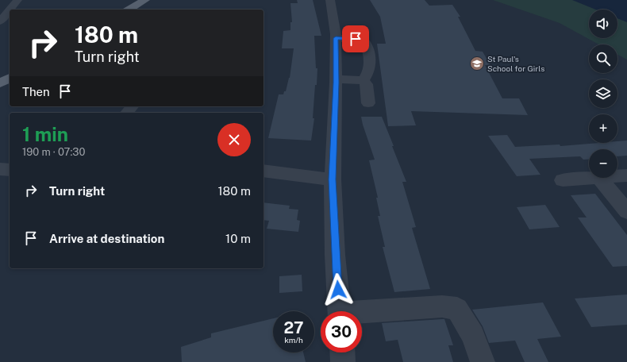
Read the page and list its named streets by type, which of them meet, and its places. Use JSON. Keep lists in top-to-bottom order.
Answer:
{
  "places": {
    "school or university": ["St Paul's School for Girls"]
  },
  "page": {
    "map_buttons": ["+", "−"],
    "turn": ["180 m", "Turn right"],
    "then": "Then",
    "heading": ["1 min", "190 m · 07:30"],
    "list": [
      {
        "name": "Turn right",
        "value": "180 m"
      },
      {
        "name": "Arrive at destination",
        "value": "10 m"
      }
    ],
    "speed": "27 km/h",
    "limit": "30"
  }
}
